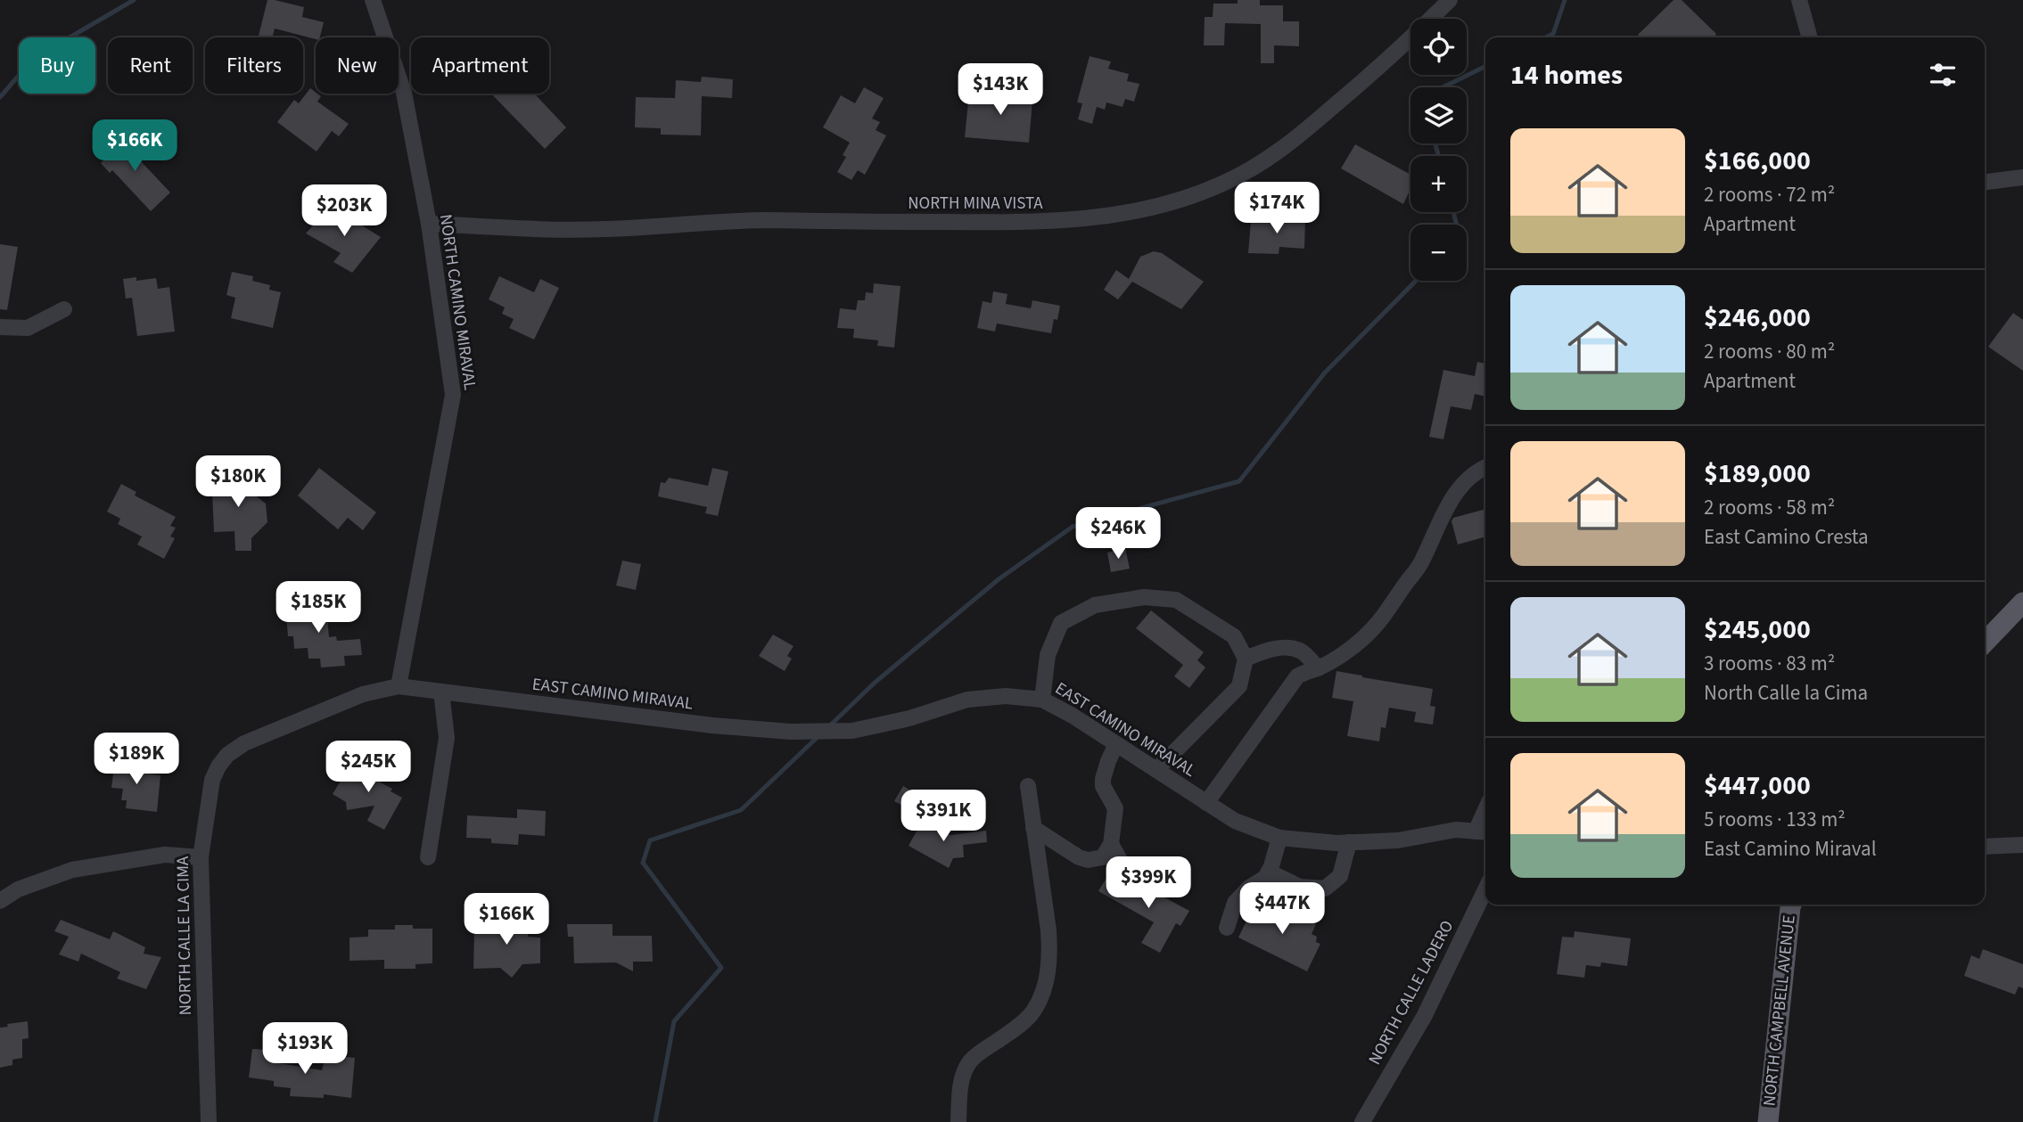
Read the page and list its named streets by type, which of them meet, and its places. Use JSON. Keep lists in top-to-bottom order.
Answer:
{
  "streets": {
    "main road": ["NORTH CAMPBELL AVENUE"],
    "street": [
      "NORTH MINA VISTA",
      "NORTH CAMINO MIRAVAL",
      "EAST CAMINO MIRAVAL",
      "NORTH CALLE LA CIMA",
      "NORTH CALLE LADERO"
    ]
  },
  "crossings": [
    ["NORTH MINA VISTA", "NORTH CAMINO MIRAVAL"],
    ["NORTH CAMINO MIRAVAL", "EAST CAMINO MIRAVAL"],
    ["NORTH CAMINO MIRAVAL", "NORTH CALLE LA CIMA"],
    ["EAST CAMINO MIRAVAL", "NORTH CALLE LA CIMA"]
  ],
  "page": {
    "map_buttons": ["+", "−"],
    "chip": [
      "Buy",
      "Rent",
      "Filters",
      "New",
      "Apartment"
    ],
    "heading": "14 homes",
    "price": [
      "$143K",
      "$166K",
      "$174K",
      "$203K",
      "$180K",
      "$246K",
      "$185K",
      "$189K",
      "$245K",
      "$391K",
      "$399K",
      "$447K",
      "$166K",
      "$193K"
    ],
    "list": [
      {
        "name": "$166,000",
        "note": "2 rooms · 72 m² · Apartment"
      },
      {
        "name": "$246,000",
        "note": "2 rooms · 80 m² · Apartment"
      },
      {
        "name": "$189,000",
        "note": "2 rooms · 58 m² · East Camino Cresta"
      },
      {
        "name": "$245,000",
        "note": "3 rooms · 83 m² · North Calle la Cima"
      },
      {
        "name": "$447,000",
        "note": "5 rooms · 133 m² · East Camino Miraval"
      }
    ]
  }
}
